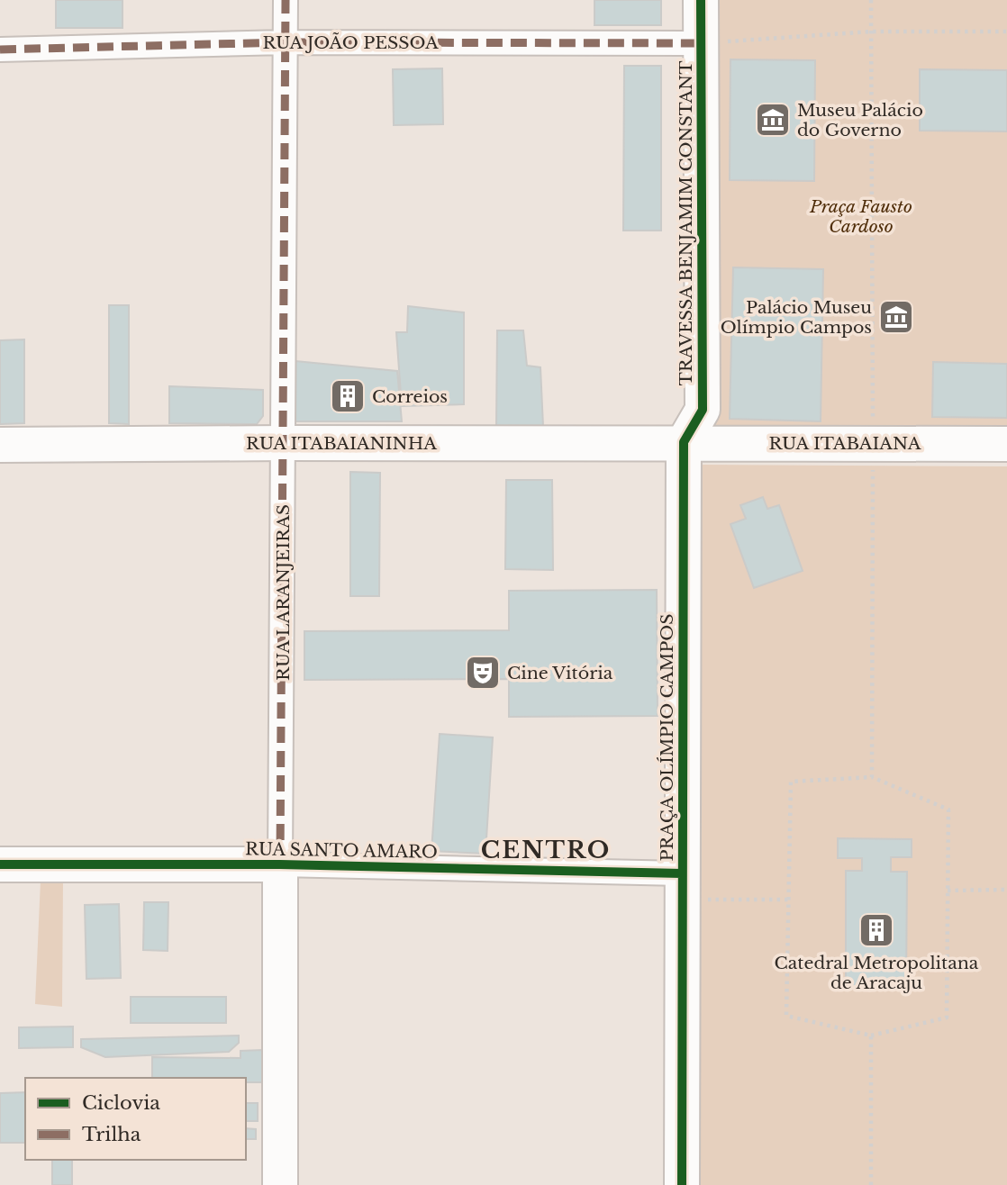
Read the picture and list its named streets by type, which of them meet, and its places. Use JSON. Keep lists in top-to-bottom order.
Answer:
{
  "streets": {
    "street": [
      "RUA JOÃO PESSOA",
      "TRAVESSA BENJAMIM CONSTANT",
      "RUA ITABAIANINHA",
      "RUA ITABAIANA",
      "RUA LARANJEIRAS",
      "PRAÇA OLÍMPIO CAMPOS",
      "RUA SANTO AMARO"
    ]
  },
  "crossings": [
    ["RUA JOÃO PESSOA", "TRAVESSA BENJAMIM CONSTANT"],
    ["RUA JOÃO PESSOA", "RUA LARANJEIRAS"],
    ["TRAVESSA BENJAMIM CONSTANT", "RUA ITABAIANINHA"],
    ["TRAVESSA BENJAMIM CONSTANT", "RUA ITABAIANA"],
    ["TRAVESSA BENJAMIM CONSTANT", "PRAÇA OLÍMPIO CAMPOS"],
    ["RUA ITABAIANINHA", "RUA ITABAIANA"],
    ["RUA ITABAIANINHA", "RUA LARANJEIRAS"],
    ["RUA ITABAIANINHA", "PRAÇA OLÍMPIO CAMPOS"],
    ["RUA ITABAIANA", "PRAÇA OLÍMPIO CAMPOS"],
    ["RUA LARANJEIRAS", "RUA SANTO AMARO"],
    ["PRAÇA OLÍMPIO CAMPOS", "RUA SANTO AMARO"]
  ],
  "districts": ["CENTRO"],
  "parks": ["Praça Fausto Cardoso"],
  "places": {
    "museum": ["Museu Palácio do Governo", "Palácio Museu Olímpio Campos"],
    "building": ["Correios", "Catedral Metropolitana de Aracaju"],
    "theatre": ["Cine Vitória"]
  },
  "legend": ["Ciclovia", "Trilha"]
}
